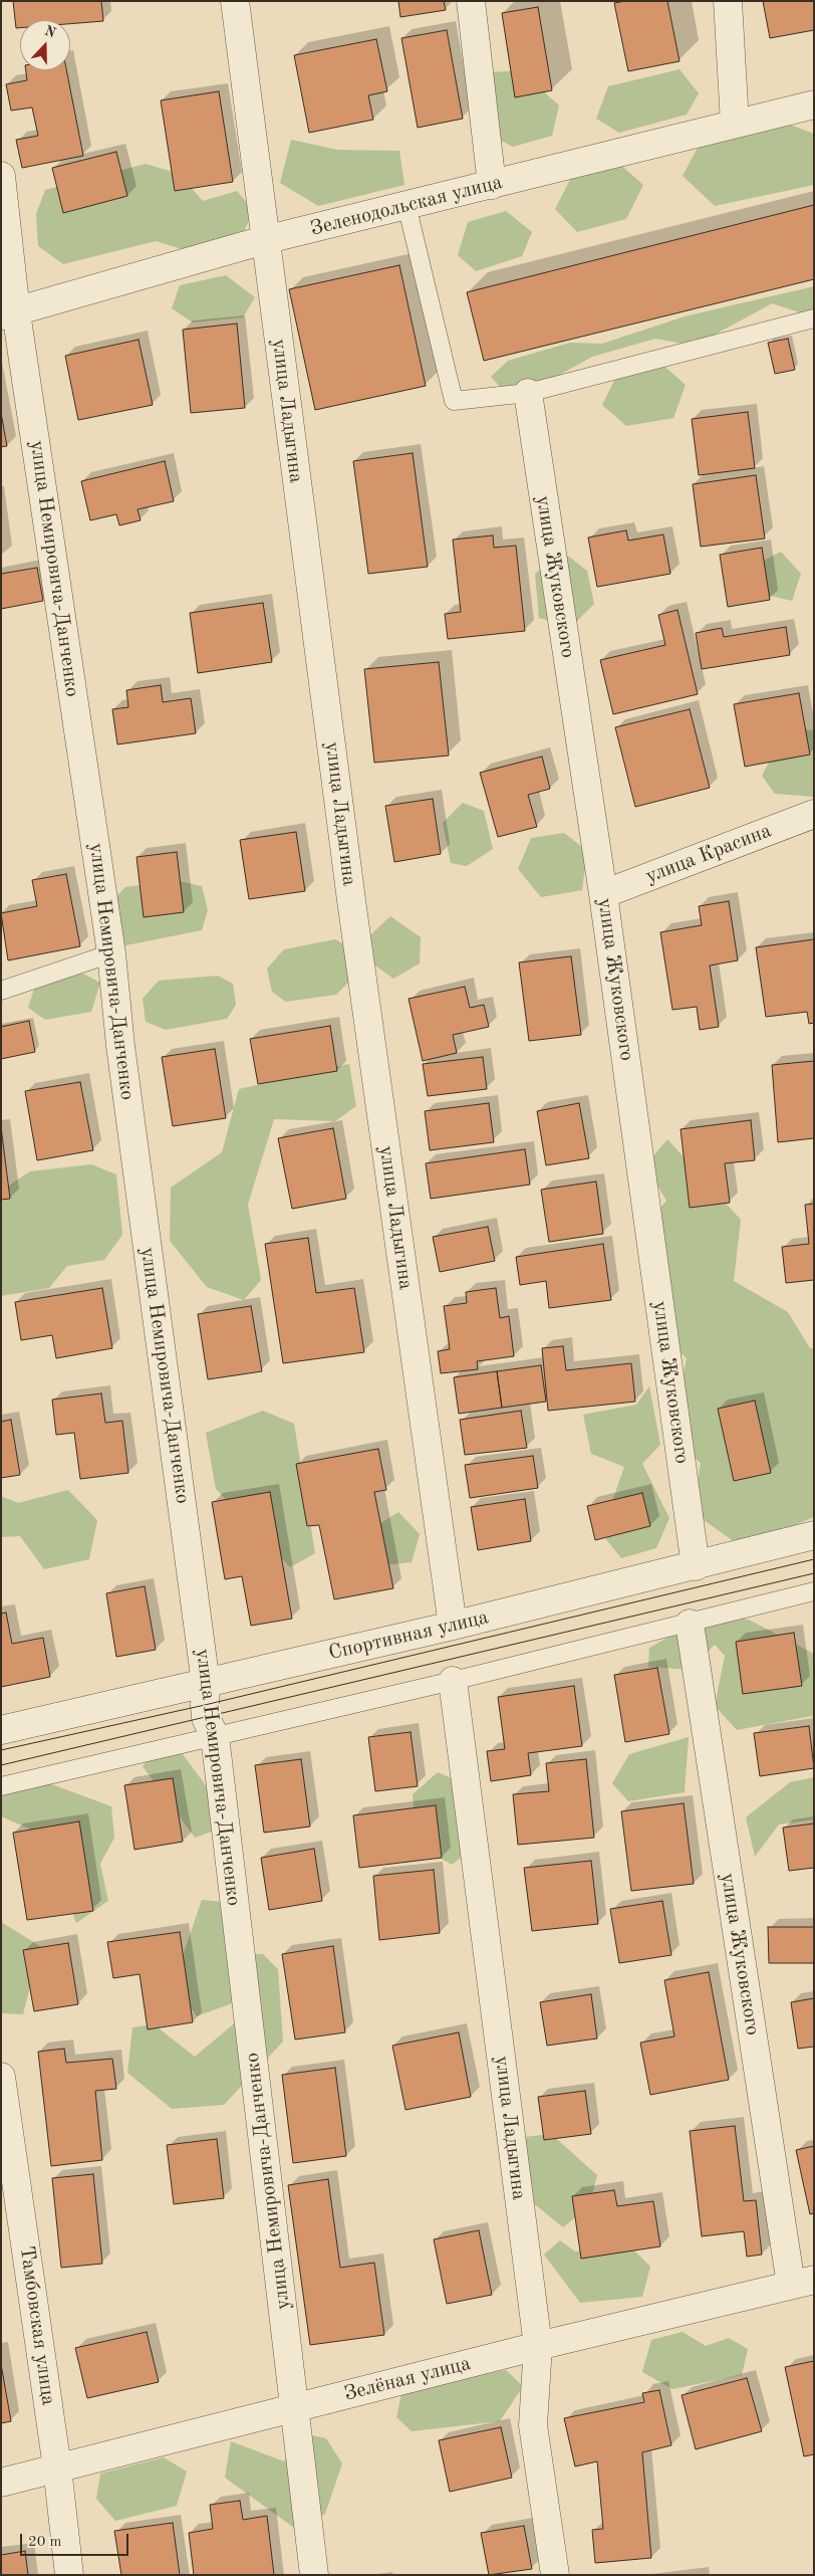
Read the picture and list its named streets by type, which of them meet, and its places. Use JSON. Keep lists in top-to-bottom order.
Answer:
{
  "streets": {
    "street": [
      "Зеленодольская улица",
      "улица Ладыгина",
      "улица Немировича-Данченко",
      "улица Жуковского",
      "улица Красина",
      "Спортивная улица",
      "Тамбовская улица",
      "Зелёная улица"
    ]
  },
  "crossings": [
    ["Зеленодольская улица", "улица Ладыгина"],
    ["Зеленодольская улица", "улица Немировича-Данченко"],
    ["улица Ладыгина", "Спортивная улица"],
    ["улица Ладыгина", "Зелёная улица"],
    ["улица Немировича-Данченко", "Спортивная улица"],
    ["улица Немировича-Данченко", "Зелёная улица"],
    ["улица Жуковского", "улица Красина"],
    ["улица Жуковского", "Спортивная улица"],
    ["улица Жуковского", "Зелёная улица"],
    ["Тамбовская улица", "Зелёная улица"]
  ],
  "scale_bar": "20 m",
  "north": "top"
}
